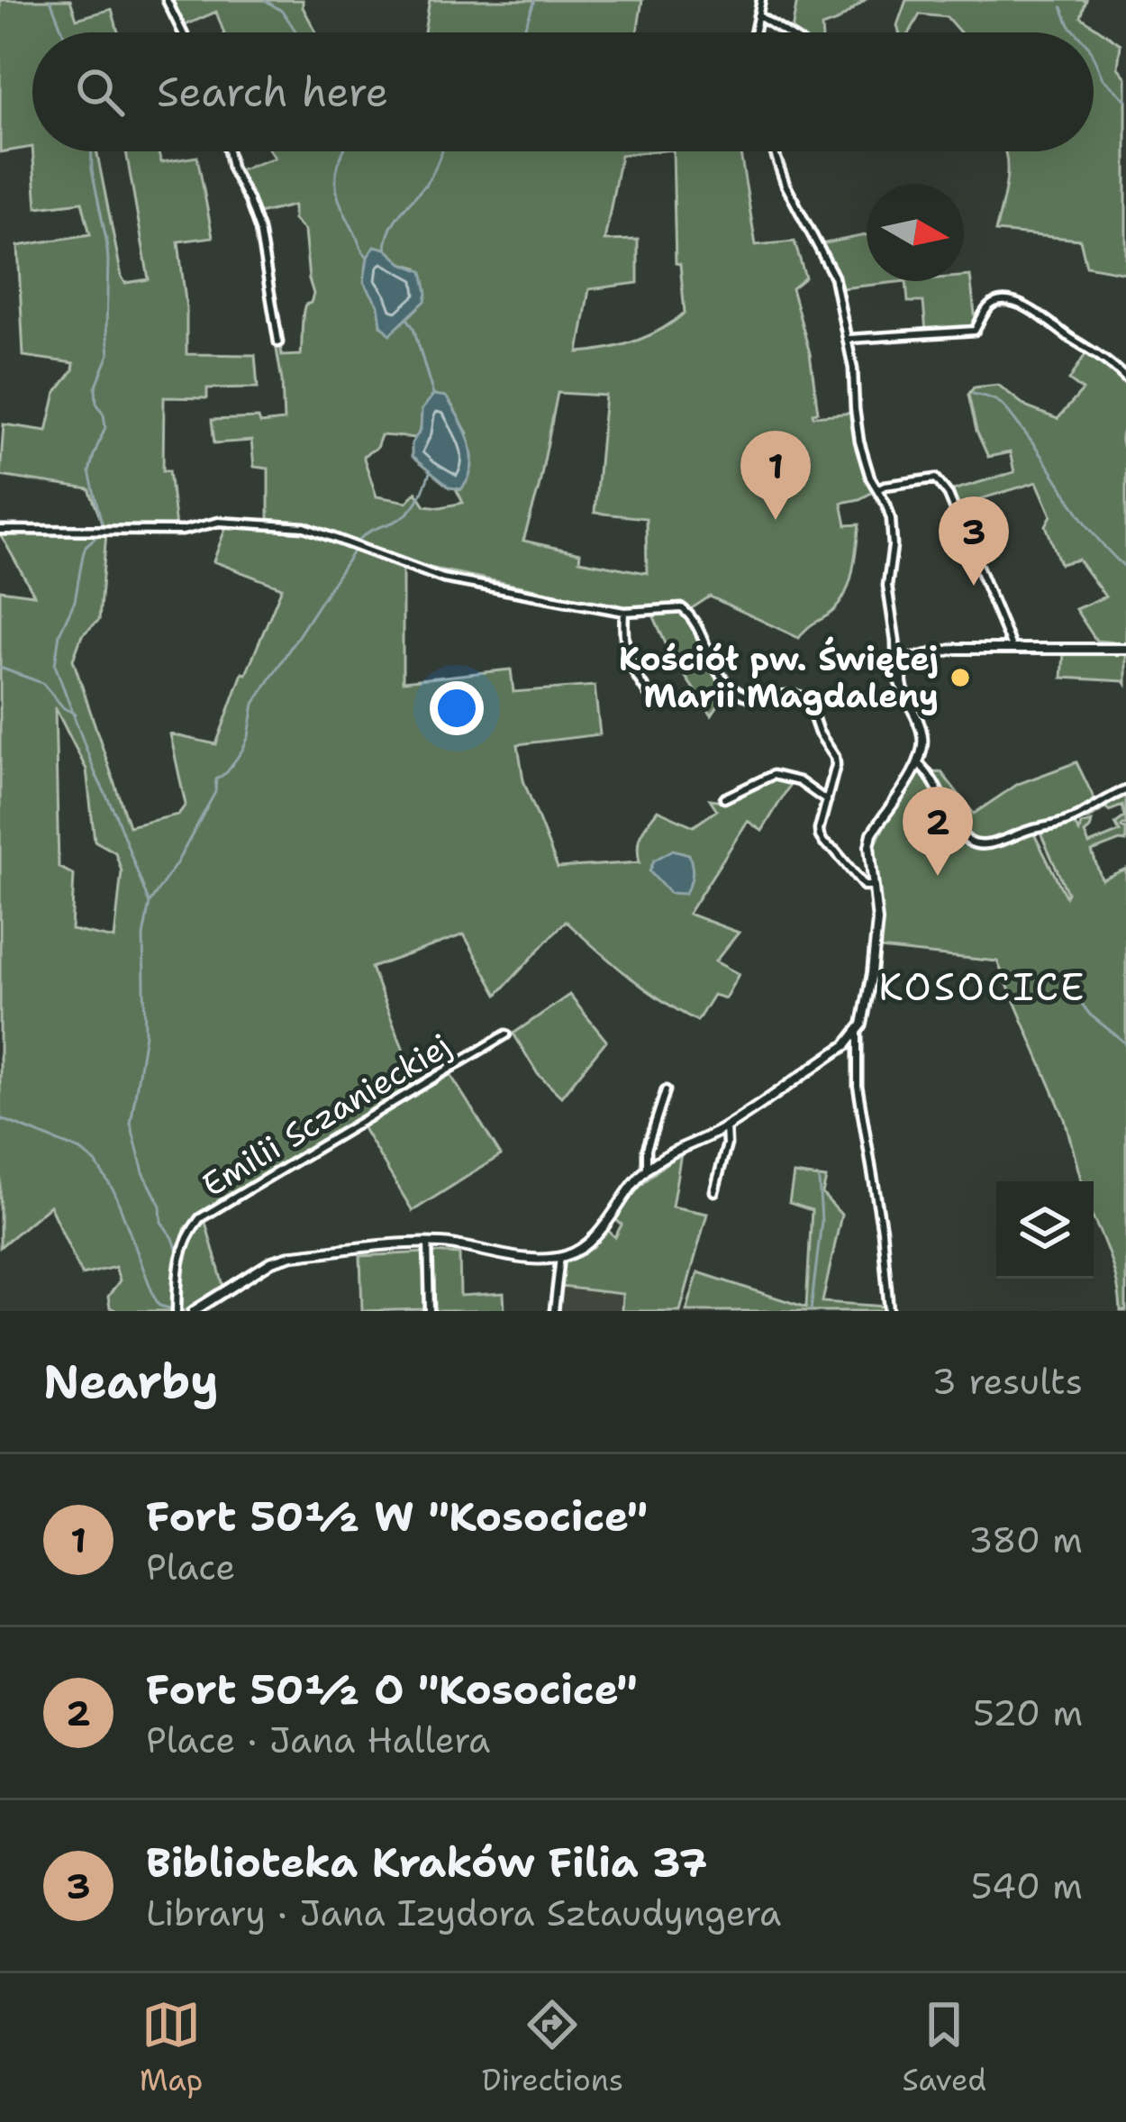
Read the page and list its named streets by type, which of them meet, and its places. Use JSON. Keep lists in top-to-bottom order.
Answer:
{
  "streets": {
    "street": ["Emilii Sczanieckiej"]
  },
  "districts": ["KOSOCICE"],
  "places": ["Kościół pw. Świętej Marii Magdaleny"],
  "north": "right",
  "page": {
    "search": "Search here",
    "pins": ["1", "3", "2"],
    "heading": ["Nearby", "3 results"],
    "list": [
      {
        "mark": "1",
        "name": "Fort 50½ W \"Kosocice\"",
        "note": "Place",
        "value": "380 m"
      },
      {
        "mark": "2",
        "name": "Fort 50½ O \"Kosocice\"",
        "note": "Place · Jana Hallera",
        "value": "520 m"
      },
      {
        "mark": "3",
        "name": "Biblioteka Kraków Filia 37",
        "note": "Library · Jana Izydora Sztaudyngera",
        "value": "540 m"
      }
    ],
    "nav": ["Map", "Directions", "Saved"]
  }
}
